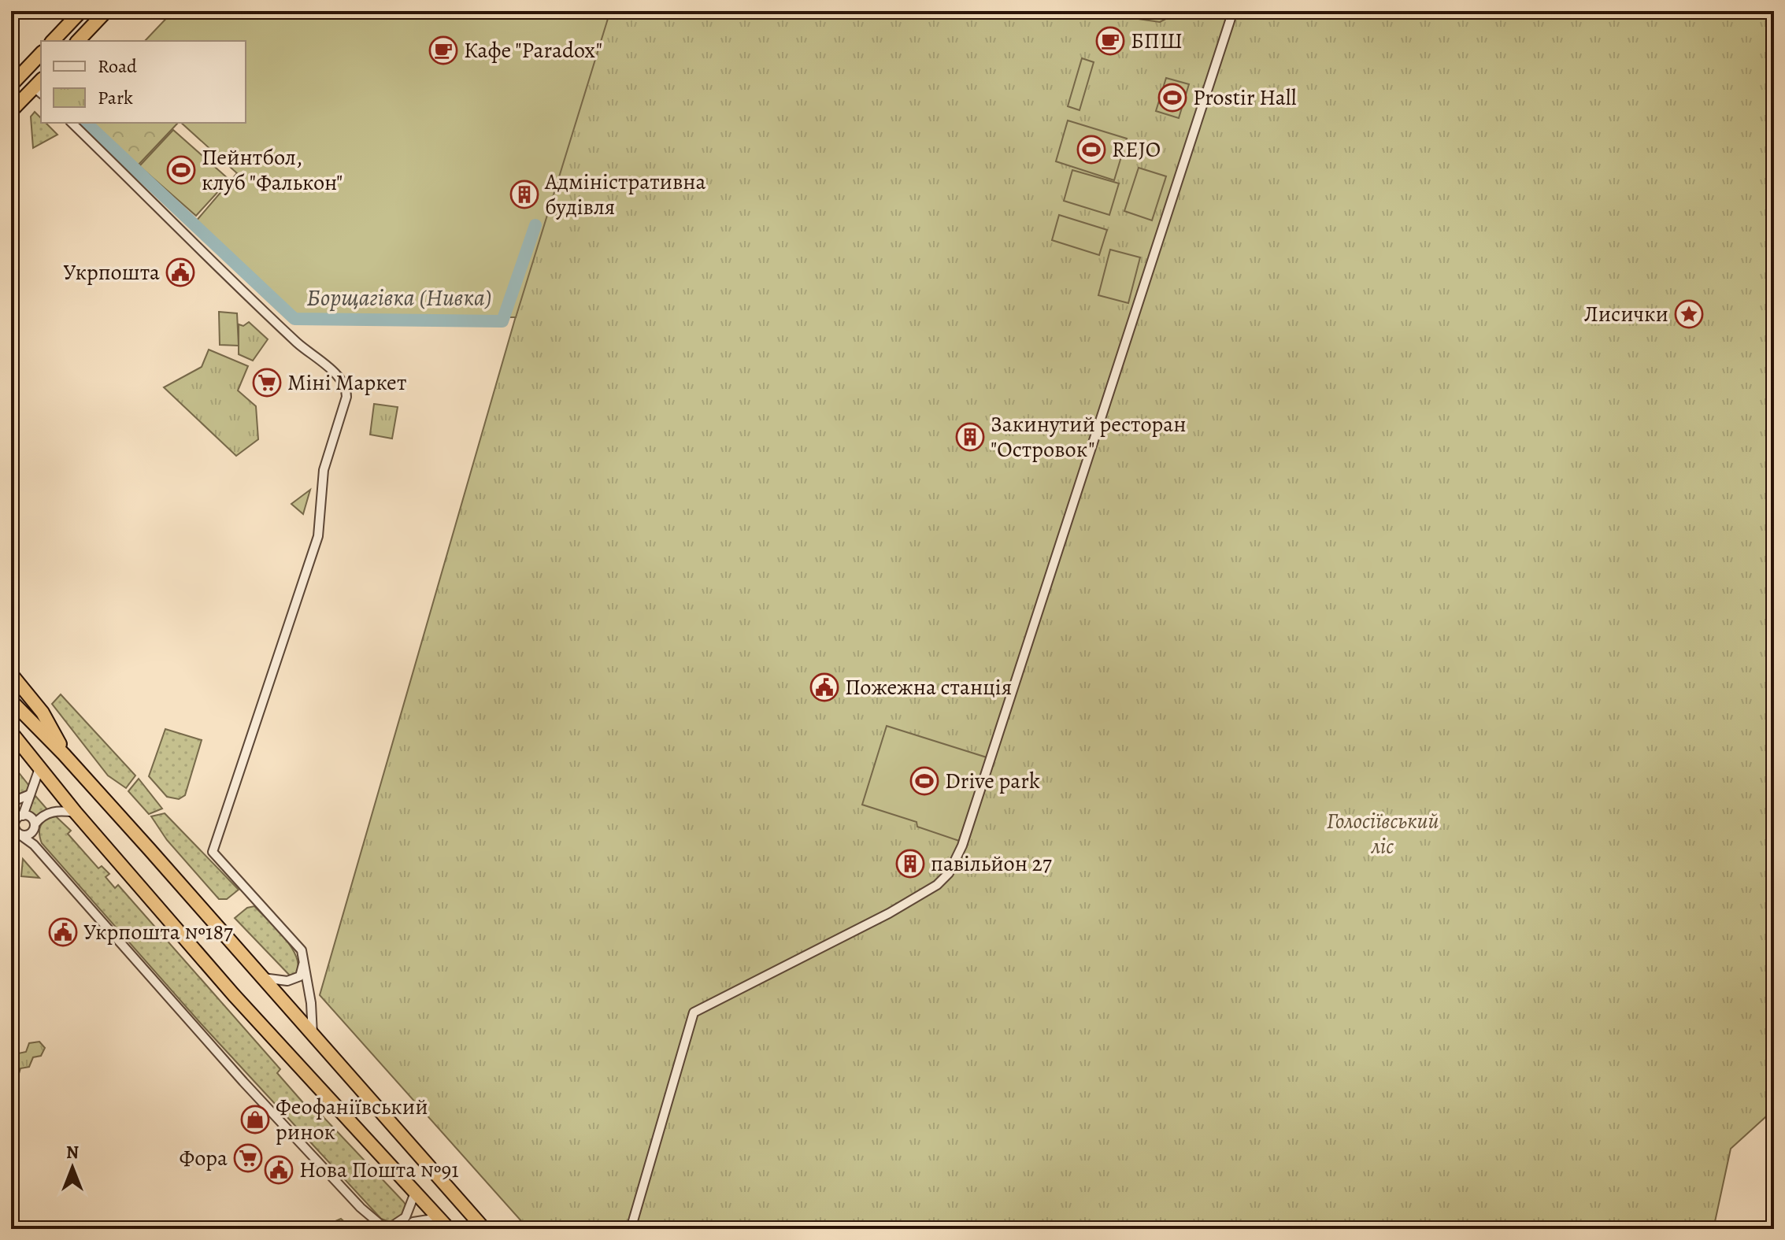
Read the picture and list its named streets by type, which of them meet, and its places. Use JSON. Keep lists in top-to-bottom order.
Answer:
{
  "water": ["Борщагівка (Нивка)"],
  "parks": ["Голосіївський ліс"],
  "places": {
    "cafe": ["БПШ", "Кафе \"Paradox\""],
    "sports": [
      "Prostir Hall",
      "REJO",
      "Пейнтбол, клуб \"Фалькон\"",
      "Drive park"
    ],
    "building": ["Адміністративна будівля", "Закинутий ресторан \"Островок\"", "павільйон 27"],
    "public building": [
      "Укрпошта",
      "Пожежна станція",
      "Укрпошта №187",
      "Нова Пошта №91"
    ],
    "place": ["Лисички"],
    "supermarket": ["Міні Маркет", "Фора"],
    "shop": ["Феофаніївський ринок"]
  },
  "legend": ["Road", "Park"],
  "north": "top"
}
